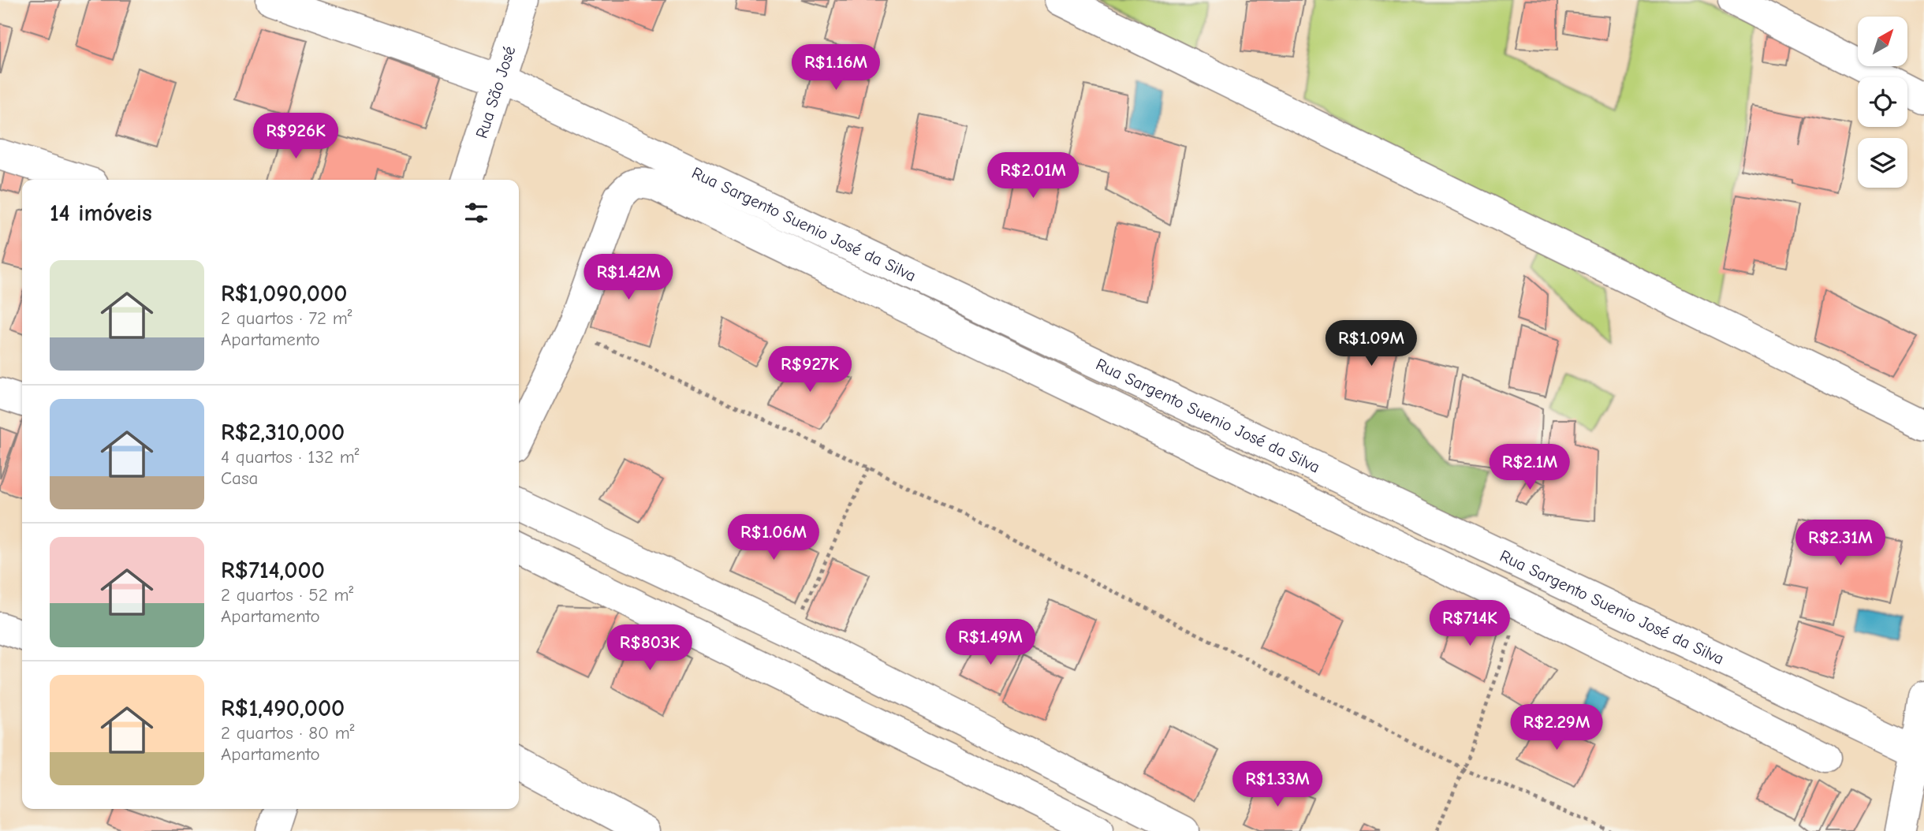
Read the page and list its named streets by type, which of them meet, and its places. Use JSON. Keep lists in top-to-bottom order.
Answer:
{
  "streets": {
    "street": ["Rua São José", "Rua Sargento Suenio José da Silva"]
  },
  "crossings": [
    ["Rua São José", "Rua Sargento Suenio José da Silva"]
  ],
  "north": "top right",
  "page": {
    "price": [
      "R$1.16M",
      "R$926K",
      "R$2.01M",
      "R$1.42M",
      "R$1.09M",
      "R$927K",
      "R$2.1M",
      "R$1.06M",
      "R$2.31M",
      "R$714K",
      "R$1.49M",
      "R$803K",
      "R$2.29M",
      "R$1.33M"
    ],
    "heading": "14 imóveis",
    "list": [
      {
        "name": "R$1,090,000",
        "note": "2 quartos · 72 m² · Apartamento"
      },
      {
        "name": "R$2,310,000",
        "note": "4 quartos · 132 m² · Casa"
      },
      {
        "name": "R$714,000",
        "note": "2 quartos · 52 m² · Apartamento"
      },
      {
        "name": "R$1,490,000",
        "note": "2 quartos · 80 m² · Apartamento"
      }
    ]
  }
}
